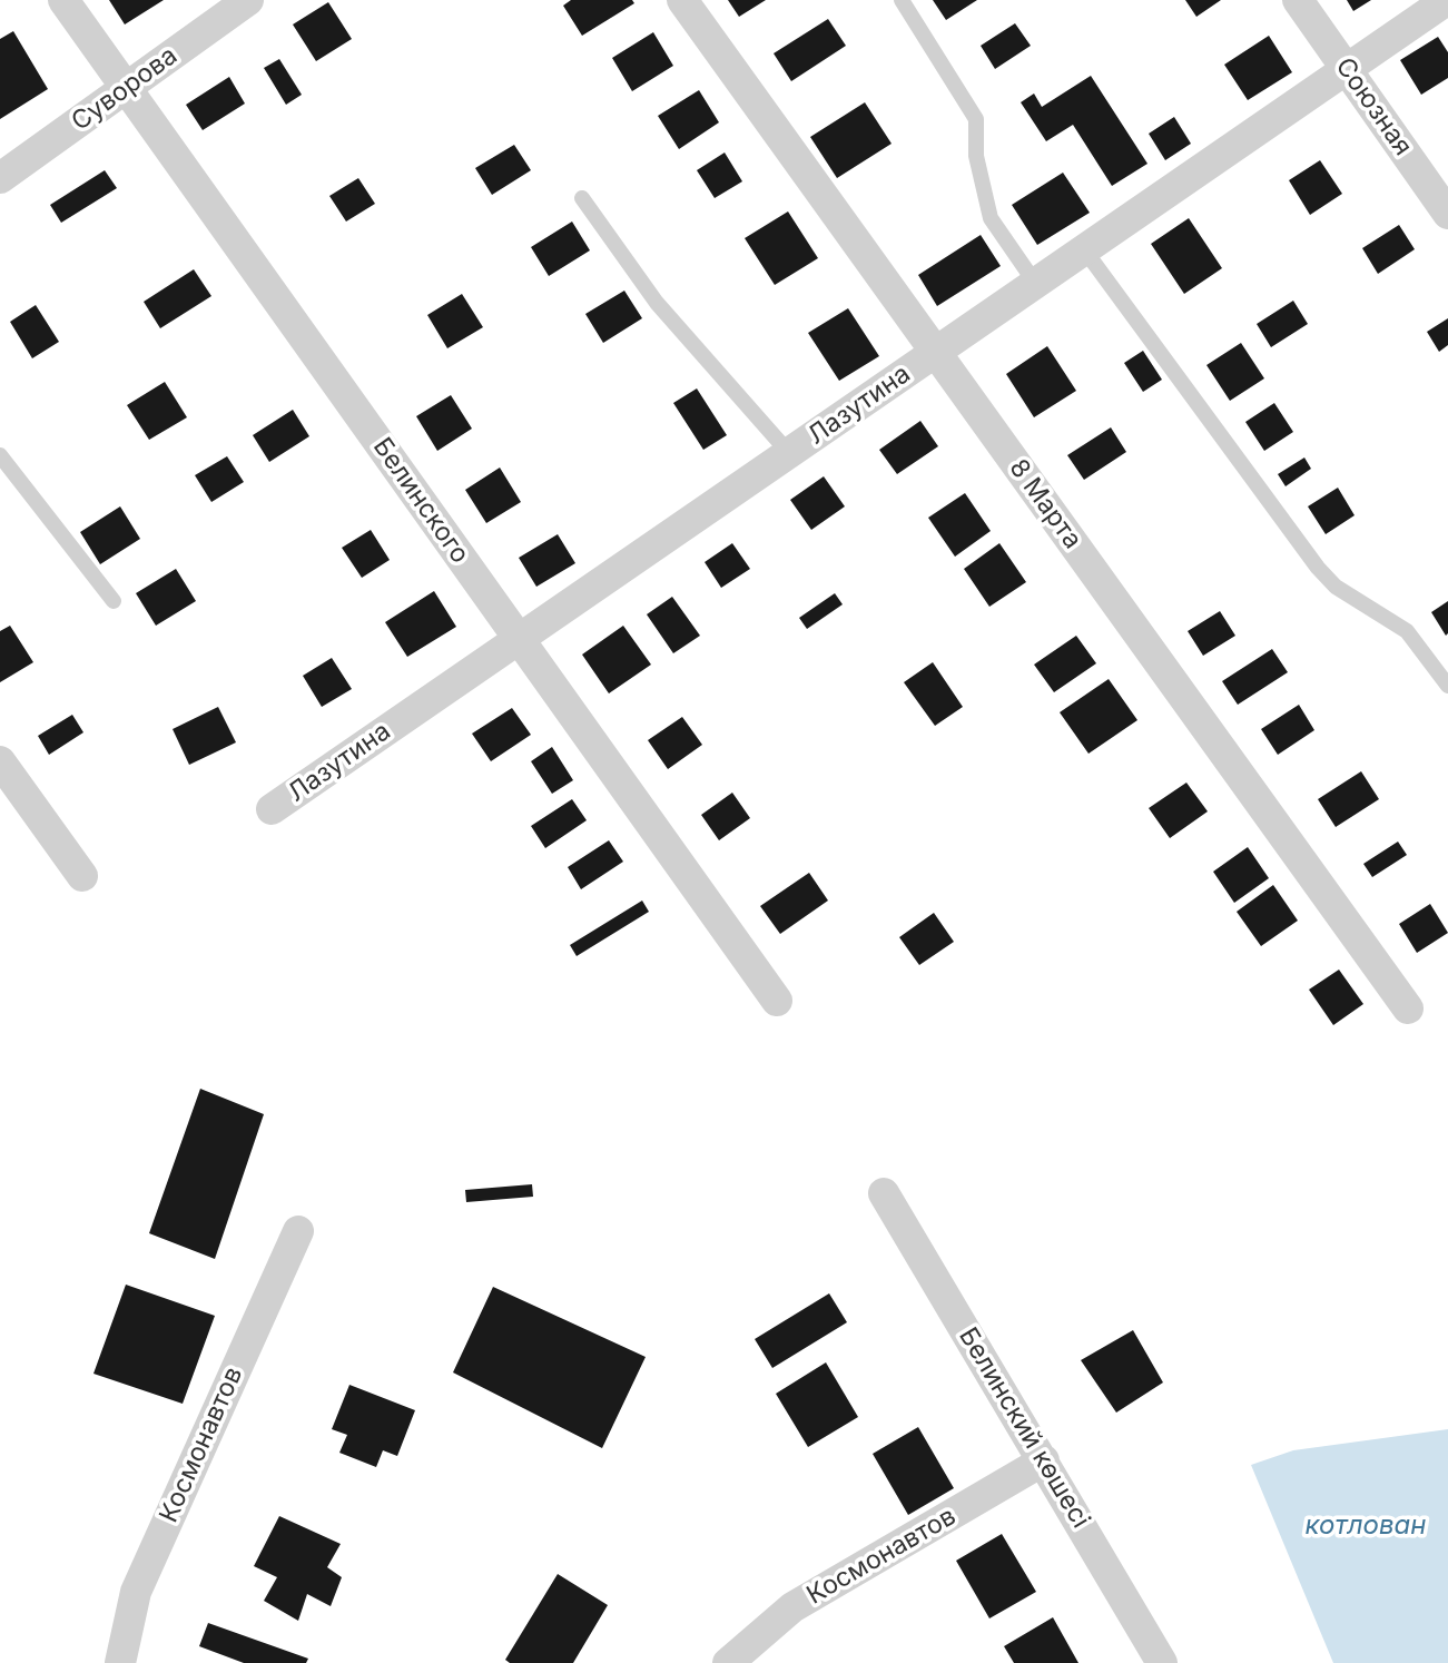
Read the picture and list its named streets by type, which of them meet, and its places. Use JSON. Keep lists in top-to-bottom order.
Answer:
{
  "streets": {
    "street": [
      "Суворова",
      "Союзная",
      "Лазутина",
      "Белинского",
      "8 Марта",
      "Белинский көшесі",
      "Космонавтов"
    ]
  },
  "crossings": [
    ["Суворова", "Белинского"],
    ["Союзная", "Лазутина"],
    ["Лазутина", "Белинского"],
    ["Лазутина", "8 Марта"],
    ["Белинский көшесі", "Космонавтов"]
  ],
  "water": ["котлован"]
}
